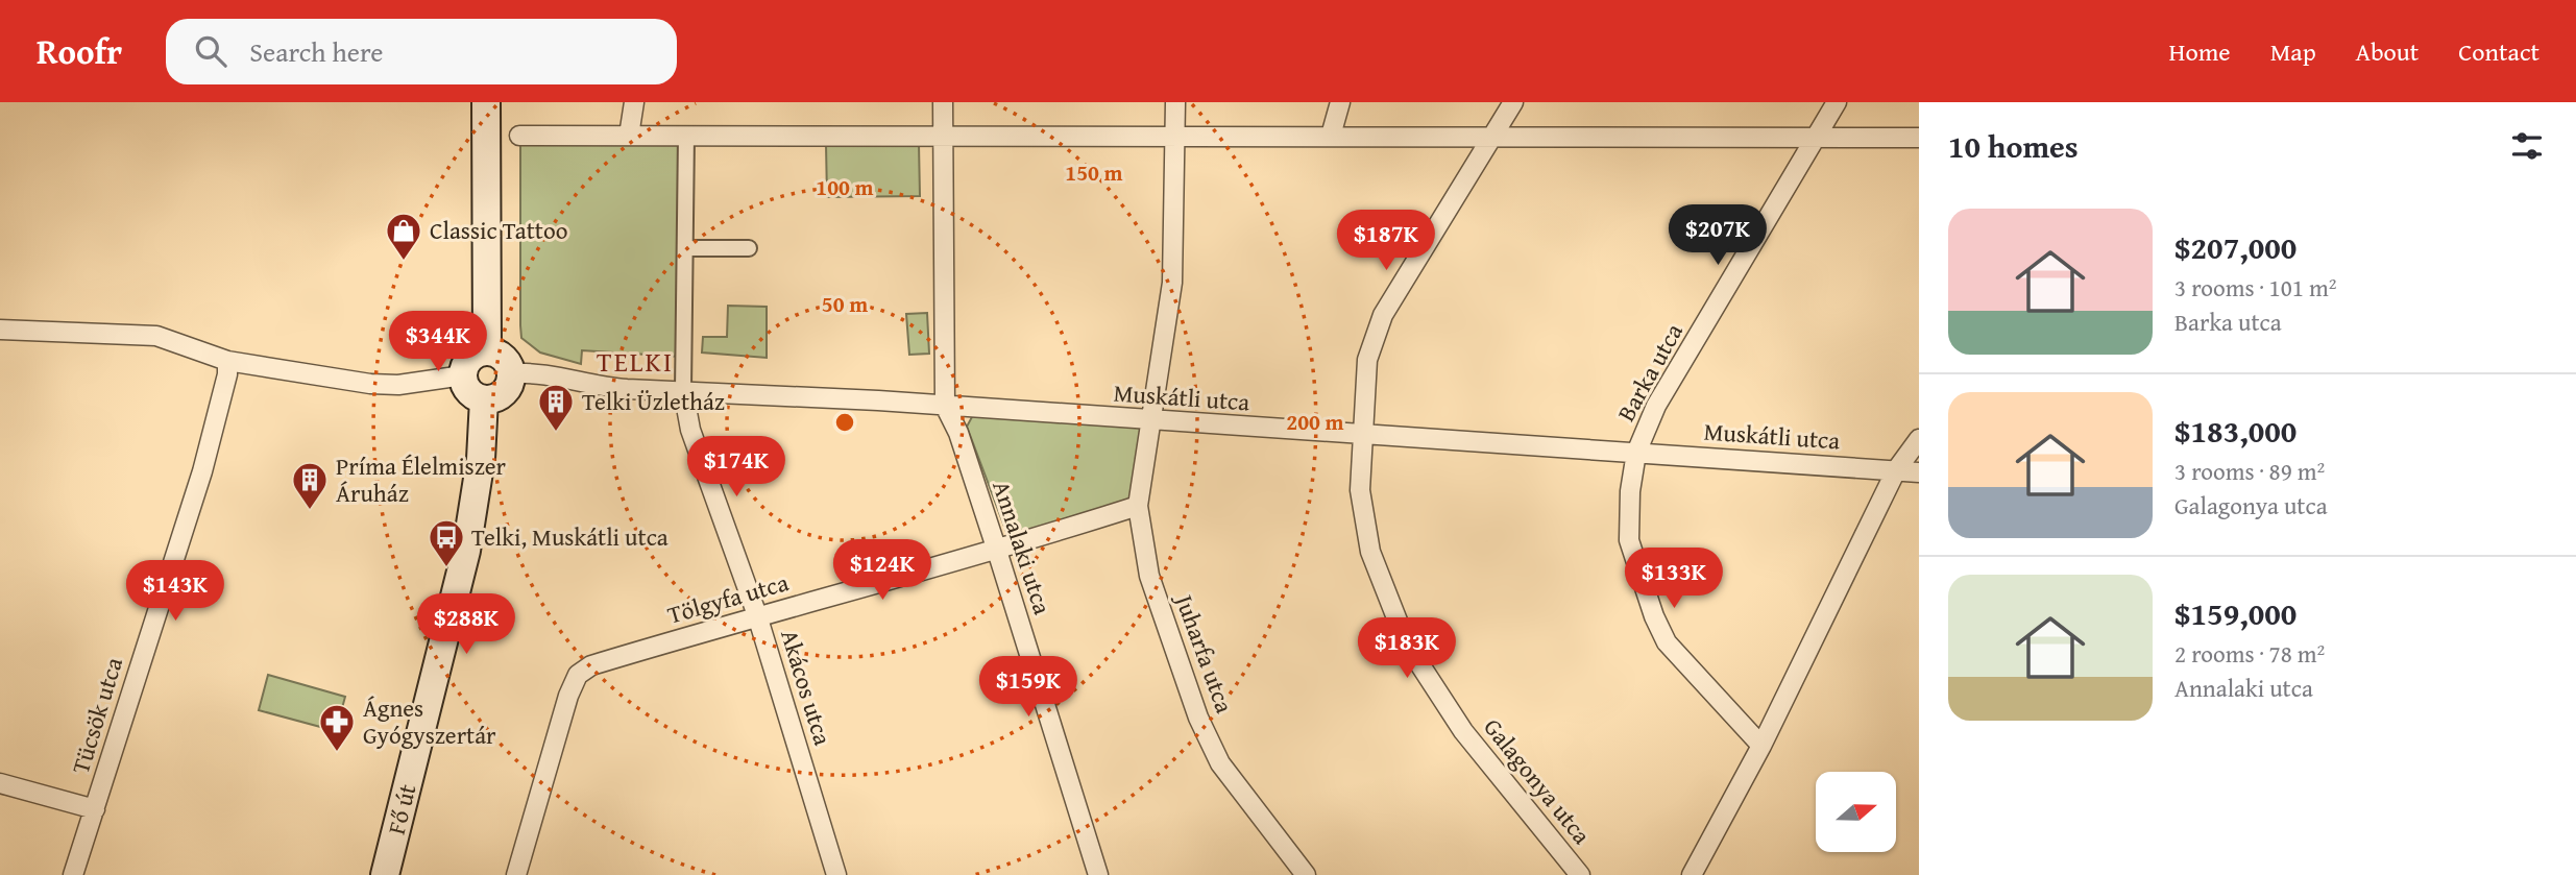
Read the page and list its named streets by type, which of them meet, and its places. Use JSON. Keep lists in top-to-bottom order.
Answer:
{
  "streets": {
    "main road": ["Fő út"],
    "street": [
      "Barka utca",
      "Muskátli utca",
      "Annalaki utca",
      "Tölgyfa utca",
      "Juharfa utca",
      "Akácos utca",
      "Tücsök utca",
      "Galagonya utca"
    ]
  },
  "crossings": [
    ["Barka utca", "Muskátli utca"],
    ["Muskátli utca", "Annalaki utca"],
    ["Muskátli utca", "Juharfa utca"],
    ["Muskátli utca", "Akácos utca"],
    ["Muskátli utca", "Galagonya utca"],
    ["Muskátli utca", "Fő út"],
    ["Annalaki utca", "Tölgyfa utca"],
    ["Tölgyfa utca", "Juharfa utca"],
    ["Tölgyfa utca", "Akácos utca"]
  ],
  "districts": ["TELKI"],
  "places": {
    "shop": ["Classic Tattoo"],
    "building": ["Telki Üzletház", "Príma Élelmiszer Áruház"],
    "bus stop": ["Telki, Muskátli utca"],
    "pharmacy": ["Ágnes Gyógyszertár"]
  },
  "north": "right",
  "page": {
    "header": "Roofr",
    "search": "Search here",
    "nav": [
      "Home",
      "Map",
      "About",
      "Contact"
    ],
    "heading": "10 homes",
    "list": [
      {
        "name": "$207,000",
        "note": "3 rooms · 101 m² · Barka utca"
      },
      {
        "name": "$183,000",
        "note": "3 rooms · 89 m² · Galagonya utca"
      },
      {
        "name": "$159,000",
        "note": "2 rooms · 78 m² · Annalaki utca"
      }
    ],
    "price": [
      "$207K",
      "$187K",
      "$344K",
      "$174K",
      "$124K",
      "$133K",
      "$143K",
      "$288K",
      "$183K",
      "$159K"
    ]
  },
  "rings": [
    "150 m",
    "100 m",
    "50 m",
    "200 m"
  ]
}
